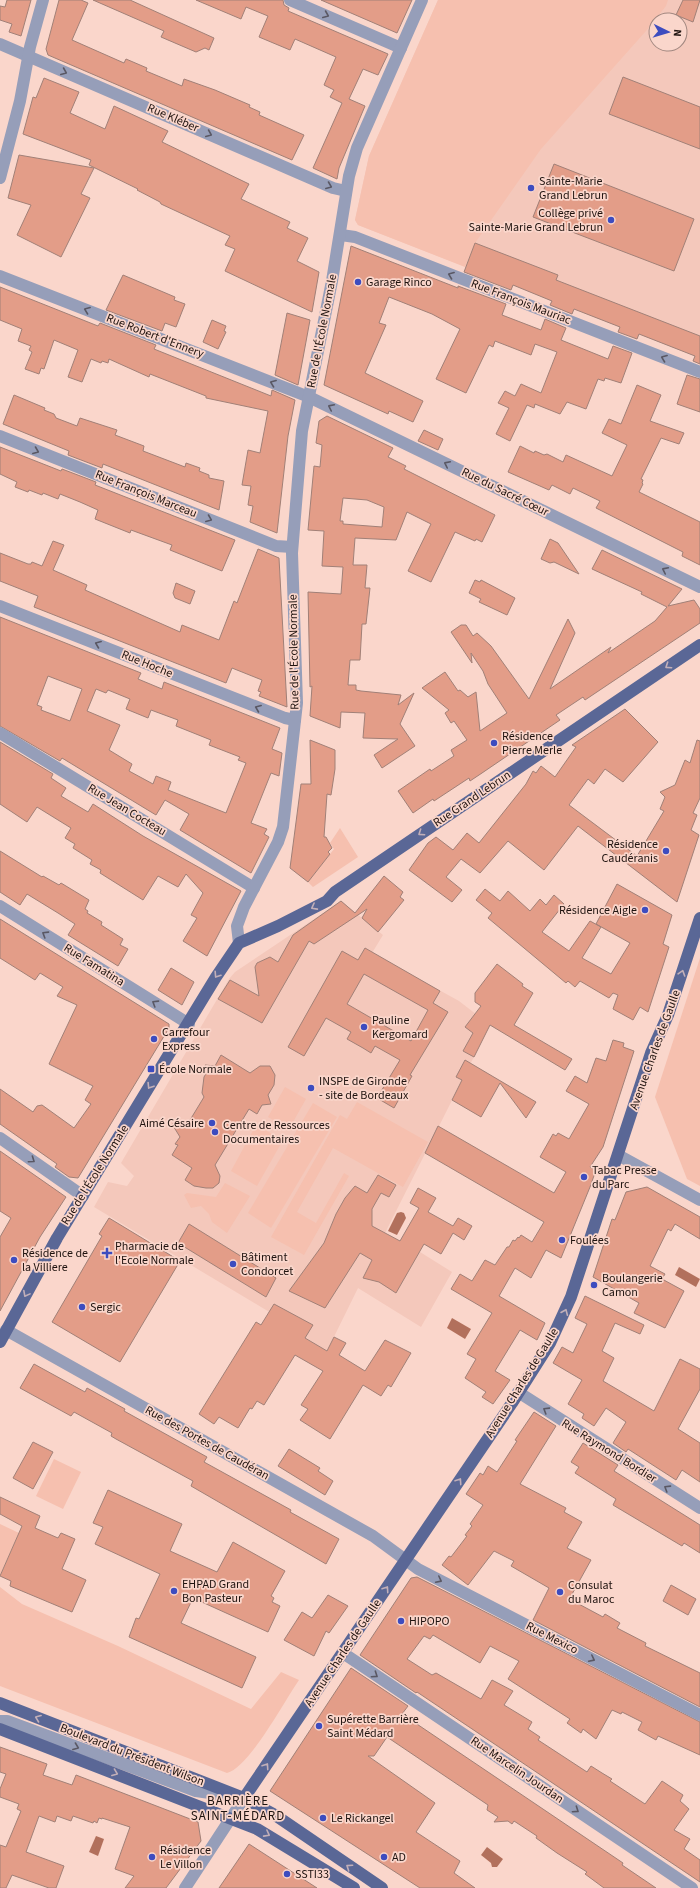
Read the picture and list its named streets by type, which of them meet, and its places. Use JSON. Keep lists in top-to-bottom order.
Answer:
{
  "streets": {
    "main road": [
      "Rue de l'École Normale",
      "Rue Grand Lebrun",
      "Avenue Charles de Gaulle",
      "Boulevard du Président Wilson"
    ],
    "street": [
      "Rue Kléber",
      "Rue François Mauriac",
      "Rue Robert d'Ennery",
      "Rue du Sacré Cœur",
      "Rue François Marceau",
      "Rue Hoche",
      "Rue Jean Cocteau",
      "Rue Famatina",
      "Rue des Portes de Caudéran",
      "Rue Raymond Bordier",
      "Rue Mexico",
      "Rue Marcelin Jourdan"
    ]
  },
  "crossings": [
    ["Rue Kléber", "Rue de l'École Normale"],
    ["Rue François Mauriac", "Rue de l'École Normale"],
    ["Rue de l'École Normale", "Rue Robert d'Ennery"],
    ["Rue de l'École Normale", "Rue du Sacré Cœur"],
    ["Rue de l'École Normale", "Rue François Marceau"],
    ["Rue de l'École Normale", "Rue Hoche"],
    ["Rue de l'École Normale", "Rue Grand Lebrun"],
    ["Rue de l'École Normale", "Rue Jean Cocteau"],
    ["Rue de l'École Normale", "Rue Famatina"],
    ["Rue de l'École Normale", "Rue des Portes de Caudéran"],
    ["Rue Robert d'Ennery", "Rue du Sacré Cœur"],
    ["Avenue Charles de Gaulle", "Rue des Portes de Caudéran"],
    ["Avenue Charles de Gaulle", "Rue Raymond Bordier"],
    ["Avenue Charles de Gaulle", "Rue Mexico"],
    ["Avenue Charles de Gaulle", "Boulevard du Président Wilson"],
    ["Avenue Charles de Gaulle", "Rue Marcelin Jourdan"],
    ["Rue des Portes de Caudéran", "Rue Mexico"]
  ],
  "one_way": [
    "Rue Kléber",
    "Rue François Mauriac",
    "Rue Robert d'Ennery",
    "Rue du Sacré Cœur",
    "Rue François Marceau",
    "Rue Hoche",
    "Rue Grand Lebrun",
    "Rue Famatina",
    "Avenue Charles de Gaulle",
    "Rue Raymond Bordier",
    "Rue Mexico",
    "Rue Marcelin Jourdan"
  ],
  "districts": ["BARRIÈRE SAINT-MÉDARD"],
  "places": {
    "other": [
      "Sainte-Marie Grand Lebrun",
      "Collège privé Sainte-Marie Grand Lebrun",
      "Garage Rinco",
      "Résidence Pierre Merle",
      "Résidence Caudéranis",
      "Résidence Aigle",
      "Pauline Kergomard",
      "Carrefour Express",
      "INSPE de Gironde - site de Bordeaux",
      "Aimé Césaire",
      "Centre de Ressources Documentaires",
      "Tabac Presse du Parc",
      "Foulées",
      "Résidence de la Villiere",
      "Bâtiment Condorcet",
      "Boulangerie Camon",
      "Sergic",
      "EHPAD Grand Bon Pasteur",
      "Consulat du Maroc",
      "HIPOPO",
      "Supérette Barrière Saint Médard",
      "Le Rickangel",
      "Résidence Le Villon",
      "AD",
      "SSTI33"
    ],
    "transit": ["École Normale"],
    "health": ["Pharmacie de l'Ecole Normale"]
  },
  "north": "right"
}
